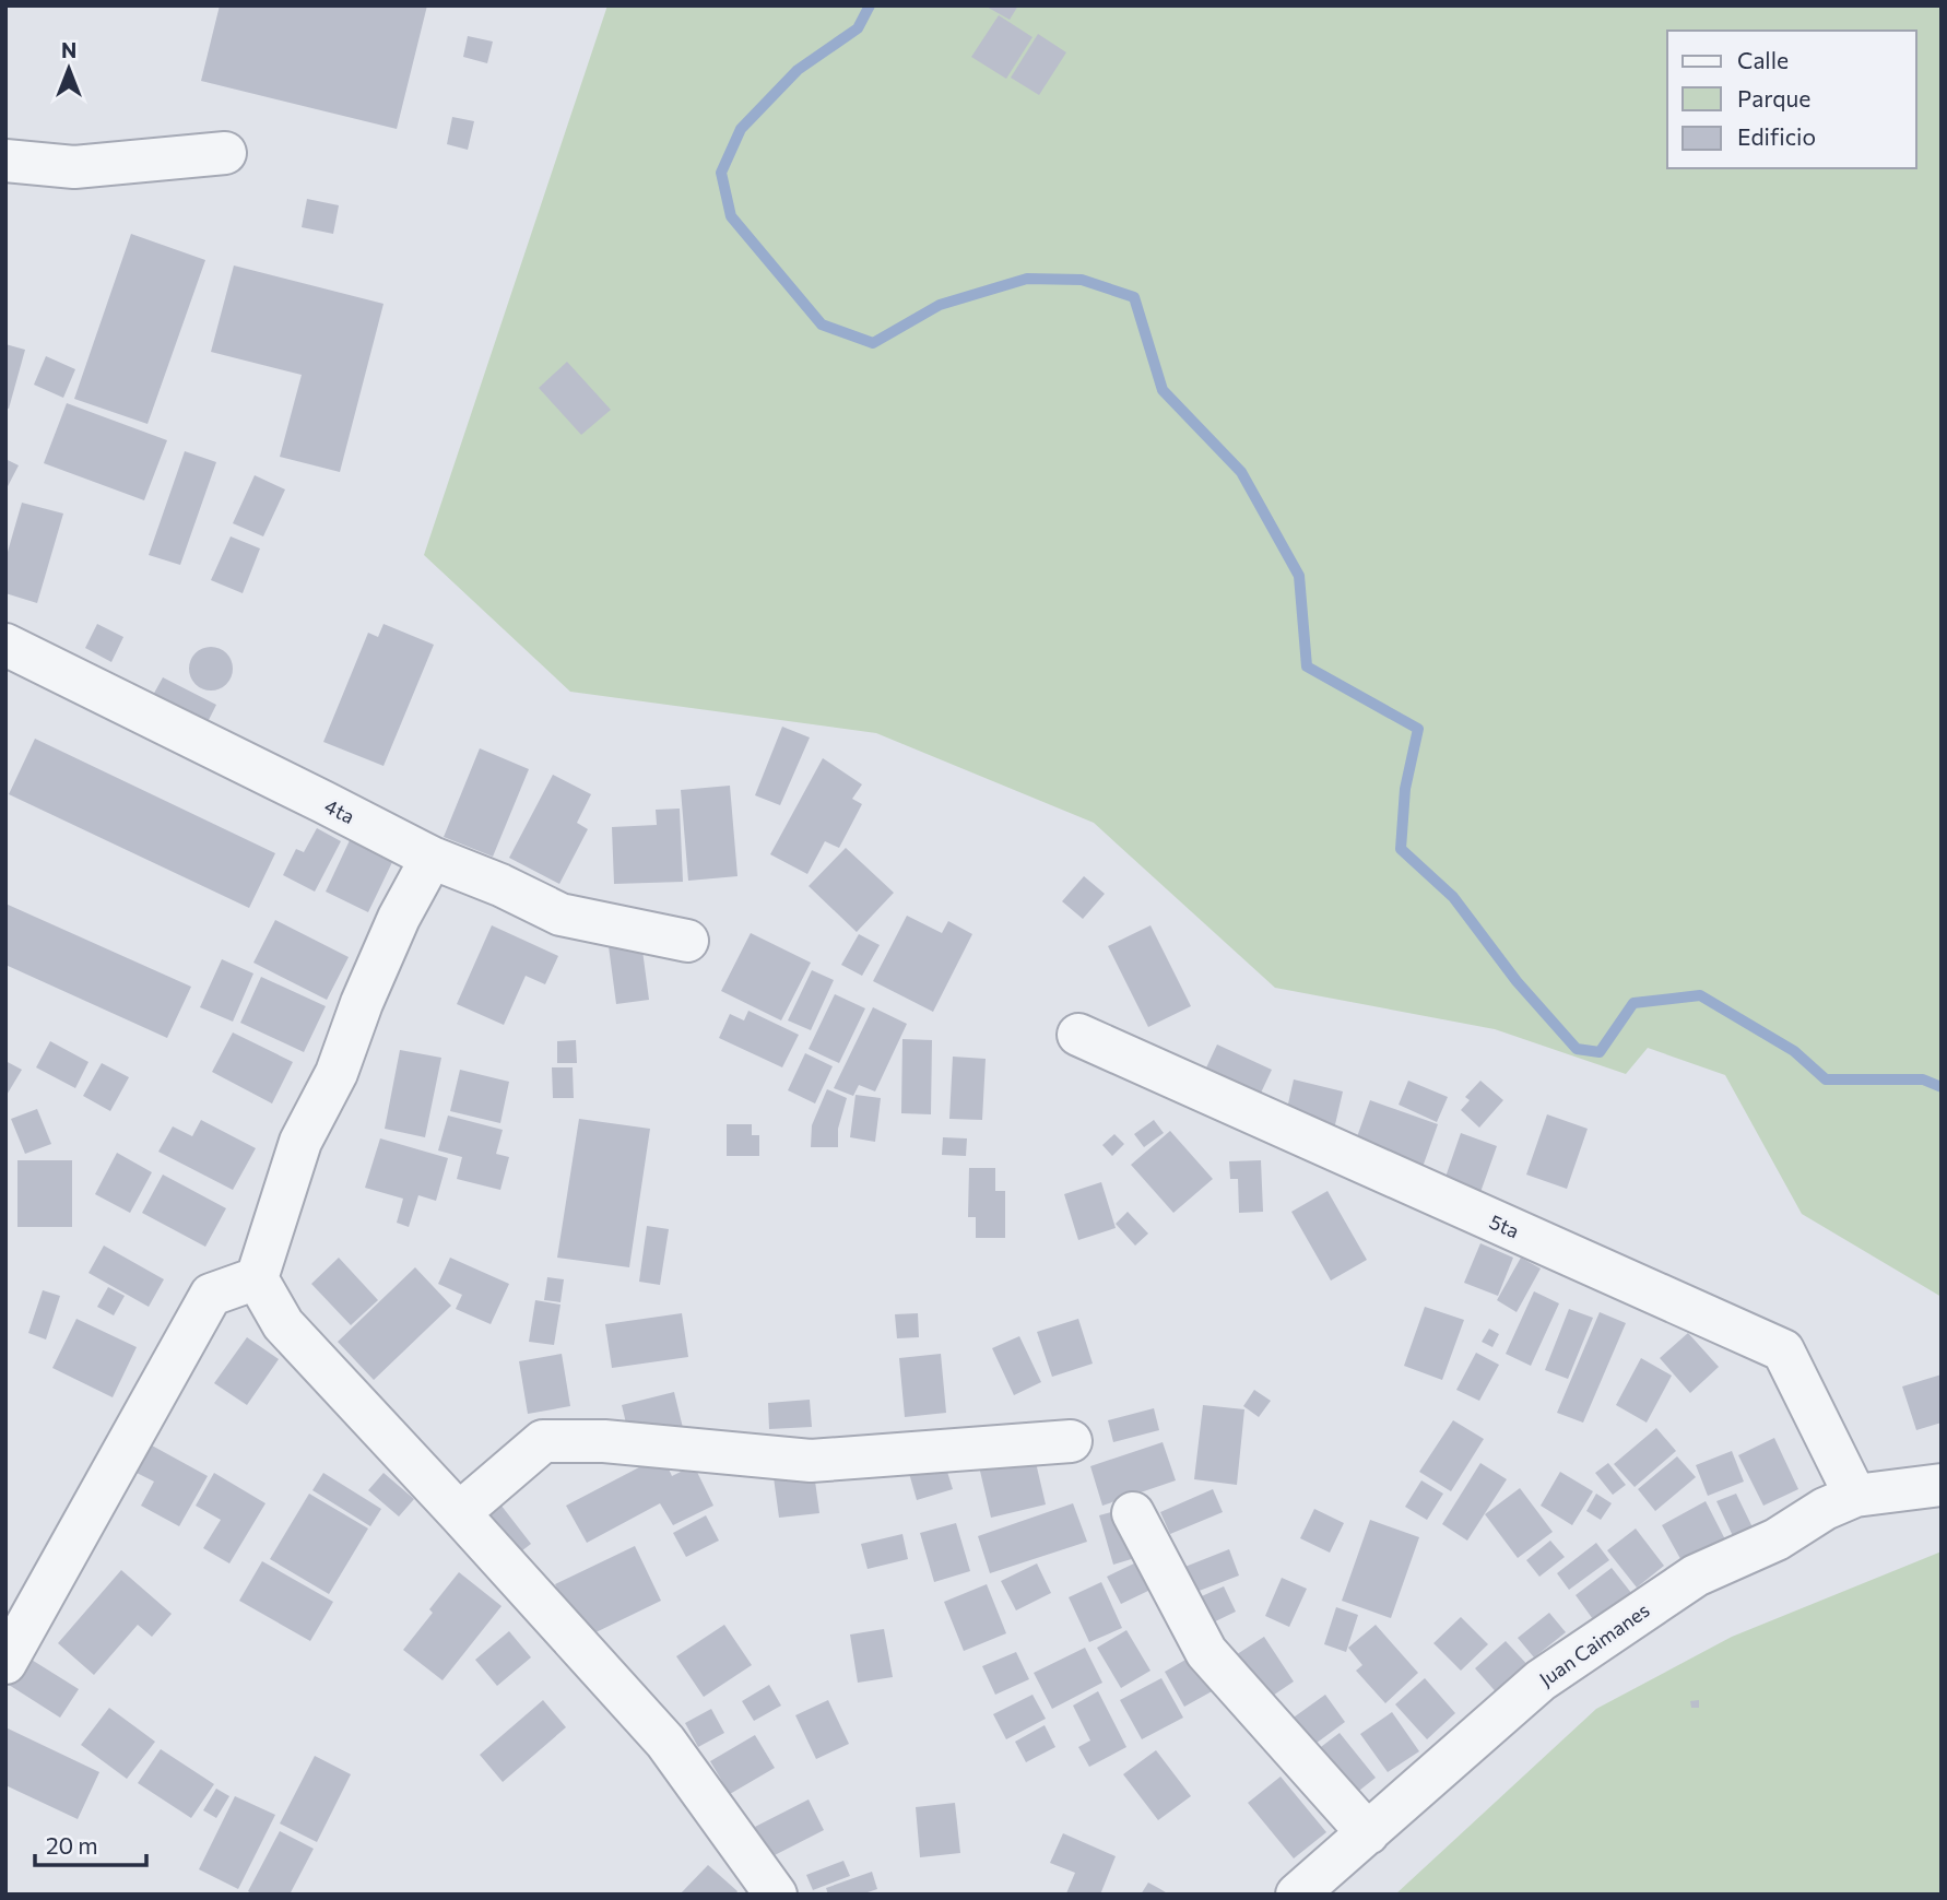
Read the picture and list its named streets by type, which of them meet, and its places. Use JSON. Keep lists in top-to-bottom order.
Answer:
{
  "streets": {
    "street": ["4ta", "5ta", "Juan Caimanes"]
  },
  "crossings": [
    ["5ta", "Juan Caimanes"]
  ],
  "legend": ["Calle", "Parque", "Edificio"],
  "scale_bar": "20 m",
  "north": "top"
}
